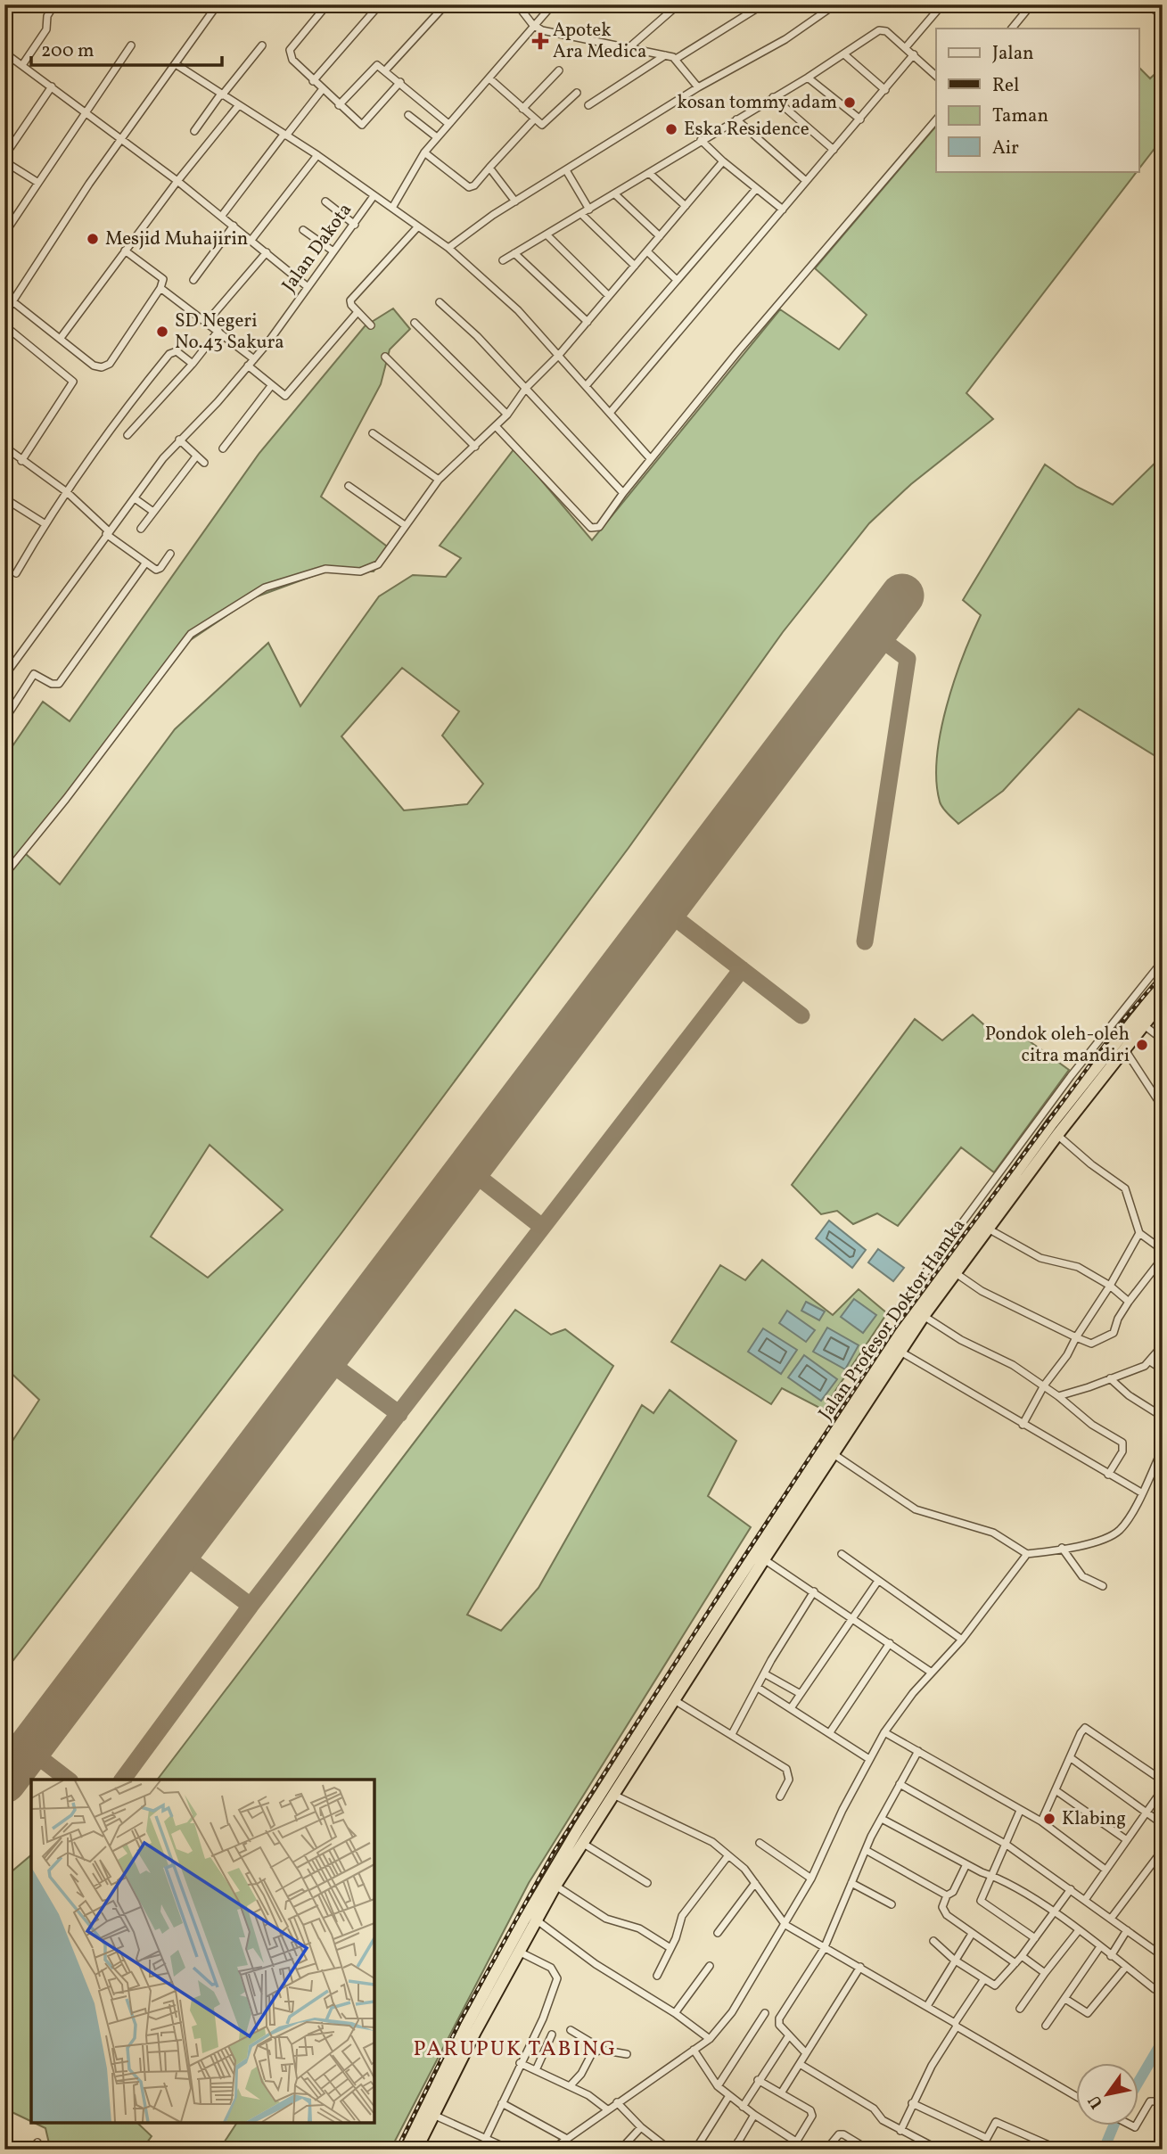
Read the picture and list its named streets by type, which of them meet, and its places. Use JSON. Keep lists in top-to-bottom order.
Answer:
{
  "streets": {
    "highway": ["Jalan Profesor Doktor Hamka"],
    "street": ["Jalan Dakota"]
  },
  "districts": ["PARUPUK TABING"],
  "places": {
    "health": ["Apotek Ara Medica"],
    "other": [
      "kosan tommy adam",
      "Eska Residence",
      "Mesjid Muhajirin",
      "SD Negeri No.43 Sakura",
      "Pondok oleh-oleh citra mandiri",
      "Klabing"
    ]
  },
  "legend": [
    "Jalan",
    "Rel",
    "Taman",
    "Air"
  ],
  "scale_bar": "200 m",
  "north": "bottom left"
}
